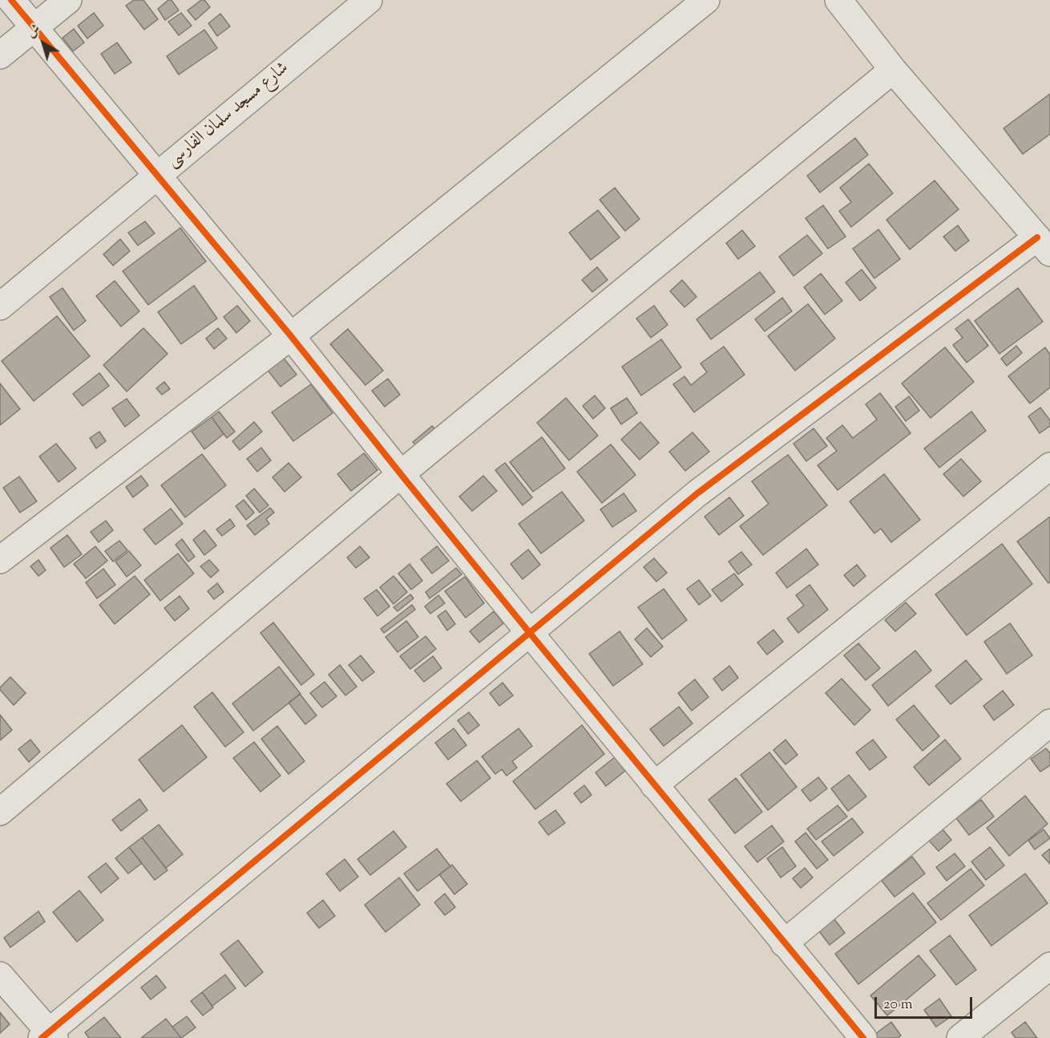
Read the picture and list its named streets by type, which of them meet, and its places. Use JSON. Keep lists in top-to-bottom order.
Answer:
{
  "streets": {
    "street": ["شارع مسجد سلمان الفارسى"]
  },
  "scale_bar": "20 m",
  "north": "top left"
}
